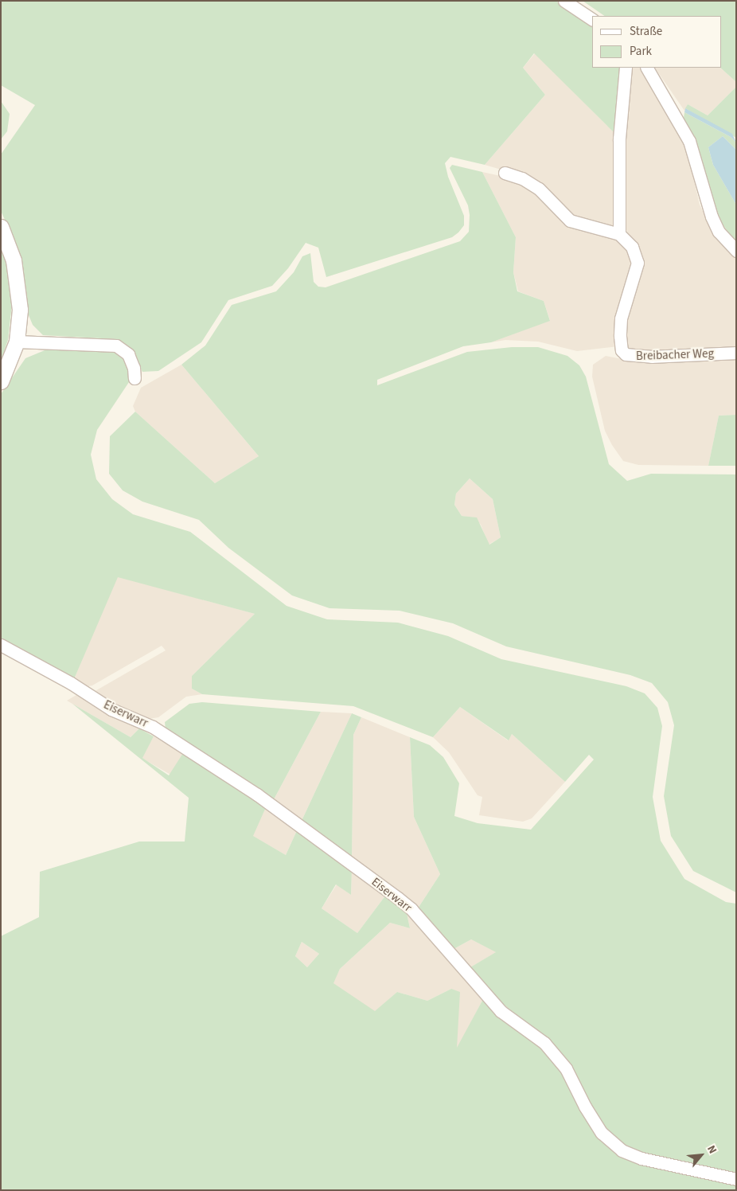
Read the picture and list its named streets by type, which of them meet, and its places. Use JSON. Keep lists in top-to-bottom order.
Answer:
{
  "streets": {
    "street": ["Breibacher Weg", "Eiserwarr"]
  },
  "legend": ["Straße", "Park"],
  "north": "top right"
}
